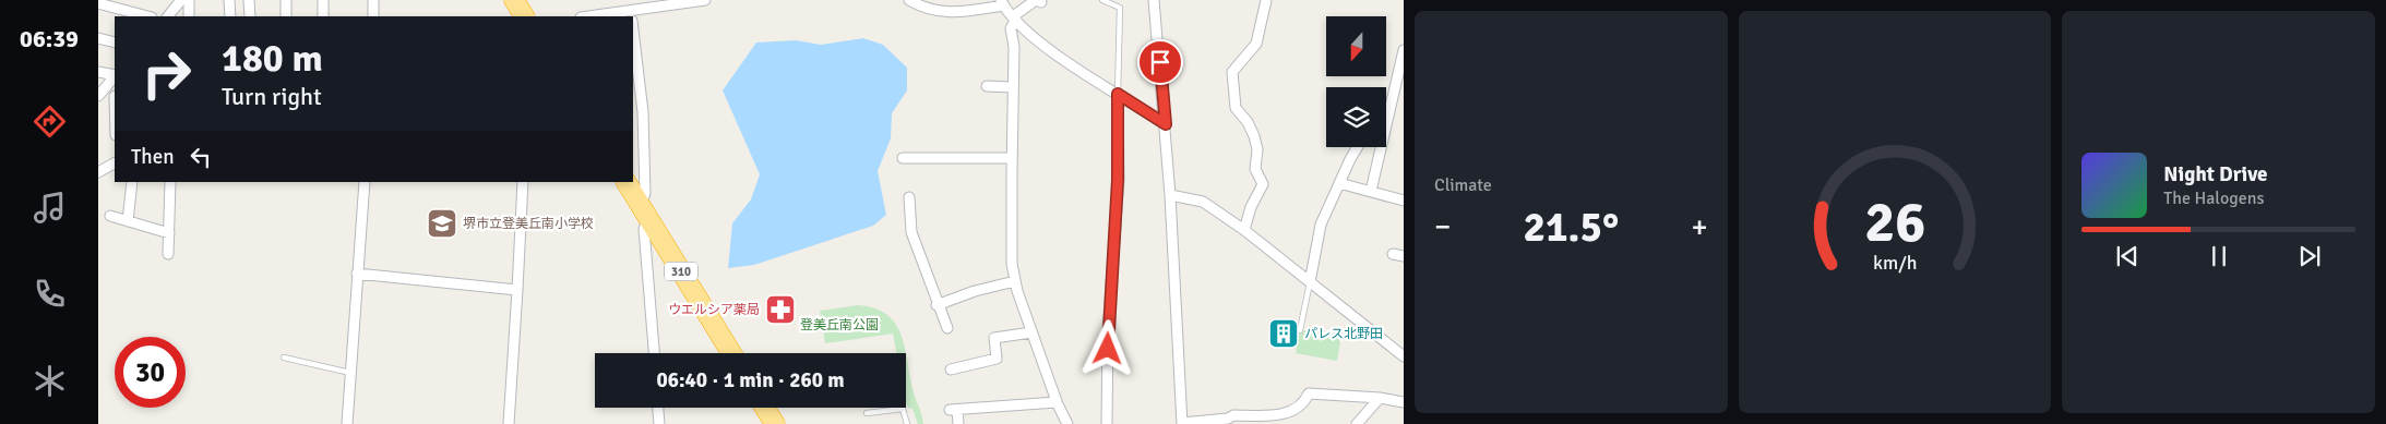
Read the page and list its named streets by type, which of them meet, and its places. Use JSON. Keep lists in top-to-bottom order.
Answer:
{
  "streets": {
    "highway": ["310"]
  },
  "parks": ["登美丘南公園"],
  "places": {
    "school or university": ["堺市立登美丘南小学校"],
    "pharmacy": ["ウエルシア薬局"],
    "building": ["パレス北野田"]
  },
  "north": "bottom",
  "page": {
    "tabs": "06:39",
    "tile": "Climate",
    "turn": ["180 m", "Turn right"],
    "then": "Then",
    "song": ["Night Drive", "The Halogens"],
    "heat": ["−", "21.5°", "+"],
    "limit": "30",
    "trip": "06:40 · 1 min · 260 m",
    "gauge": ["26", "km/h"]
  }
}
